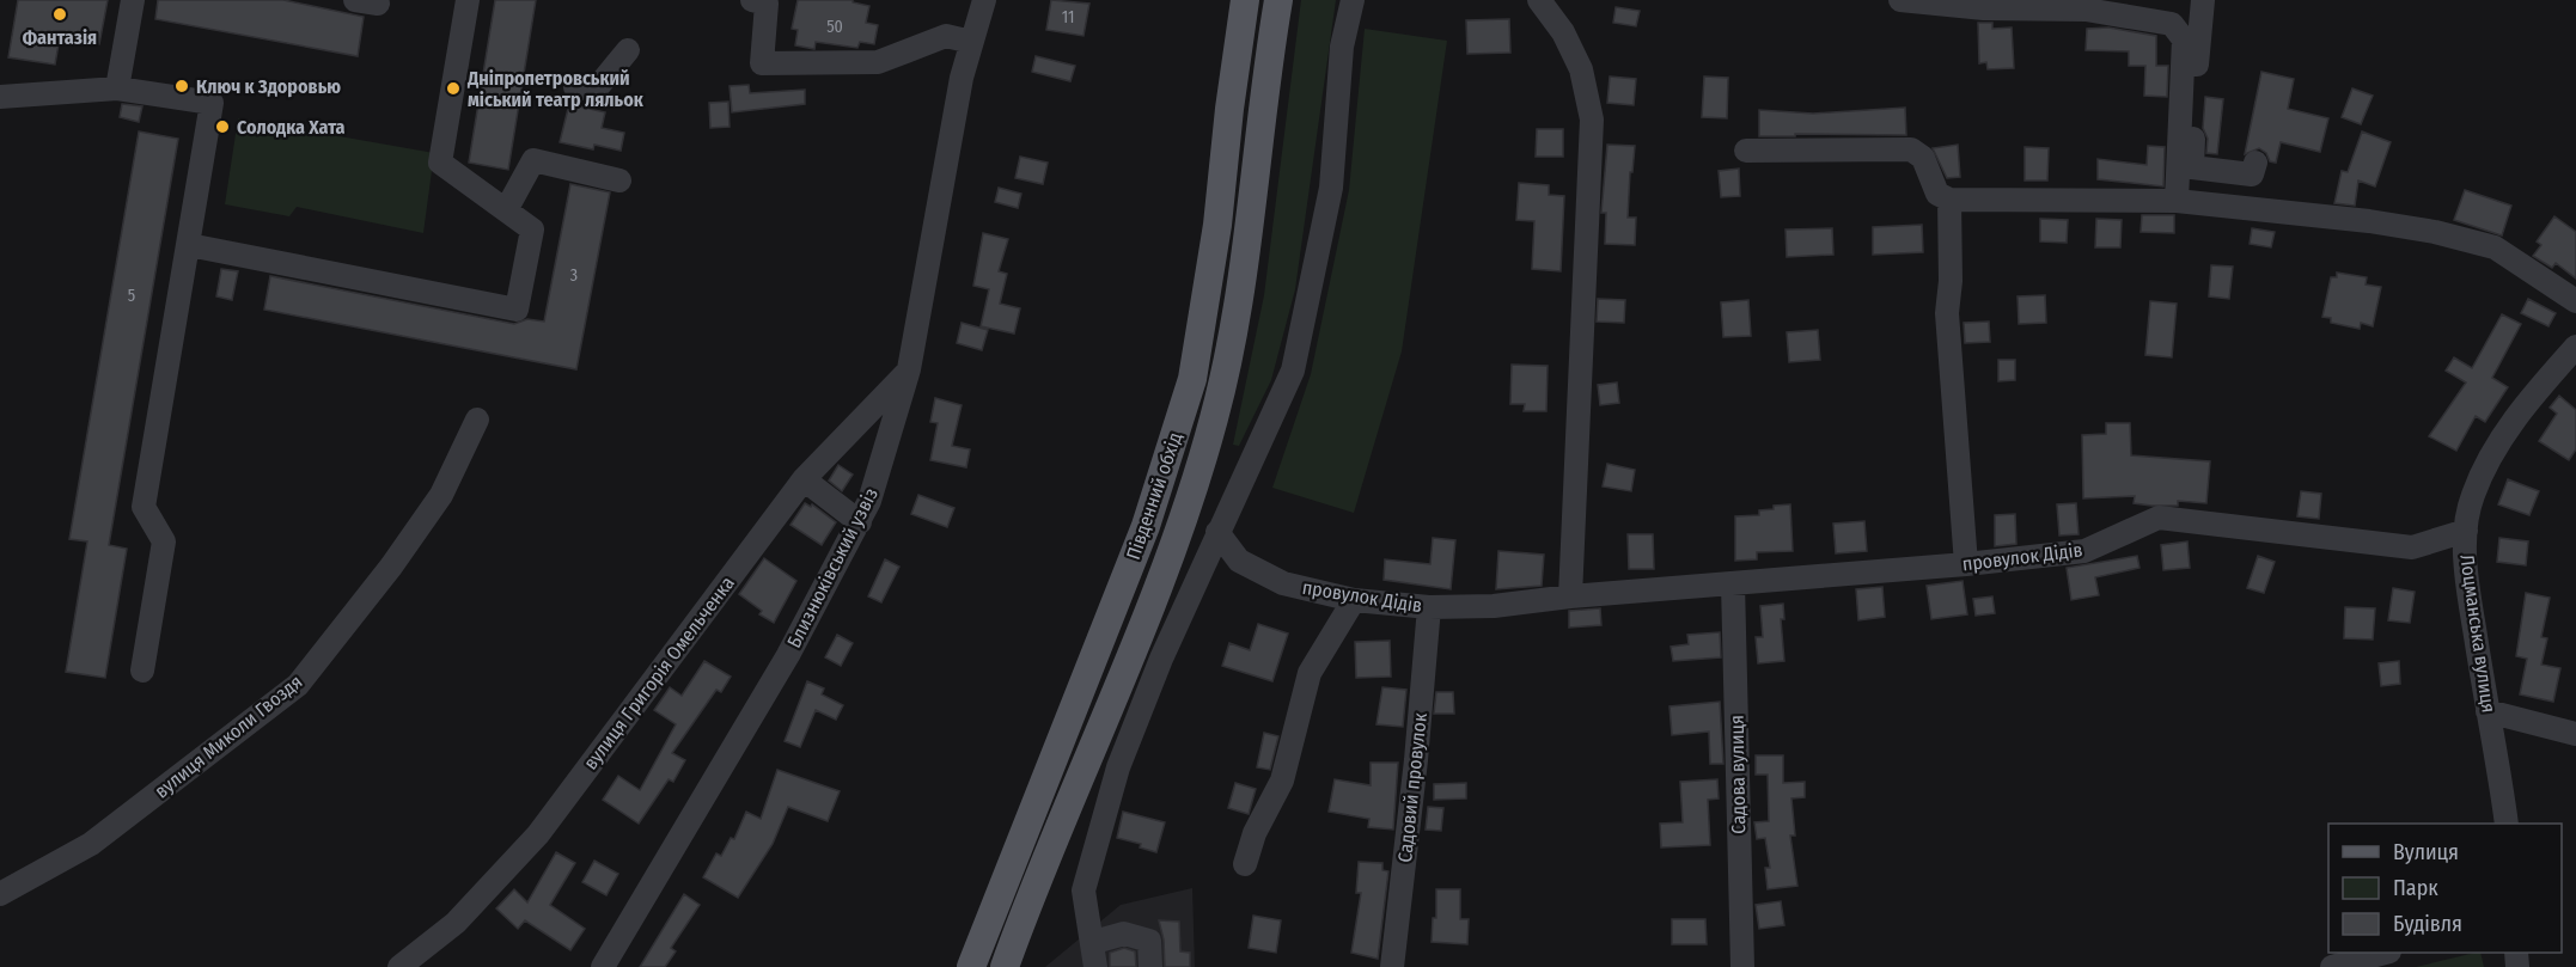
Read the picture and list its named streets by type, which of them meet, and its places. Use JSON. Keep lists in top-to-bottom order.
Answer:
{
  "streets": {
    "main road": ["Південний обхід"],
    "street": [
      "провулок Дідів",
      "Близнюківський узвіз",
      "Лоцманська вулиця",
      "вулиця Григорія Омельченка",
      "вулиця Миколи Гвоздя",
      "Садова вулиця",
      "Садовий провулок"
    ]
  },
  "crossings": [
    ["провулок Дідів", "Лоцманська вулиця"],
    ["провулок Дідів", "Садова вулиця"],
    ["провулок Дідів", "Садовий провулок"],
    ["Близнюківський узвіз", "вулиця Григорія Омельченка"]
  ],
  "places": [
    "Фантазія",
    "Ключ к Здоровью",
    "Дніпропетровський міський театр ляльок",
    "Солодка Хата"
  ],
  "house_numbers": [
    "11",
    "50",
    "3",
    "5"
  ],
  "legend": ["Вулиця", "Парк", "Будівля"]
}
